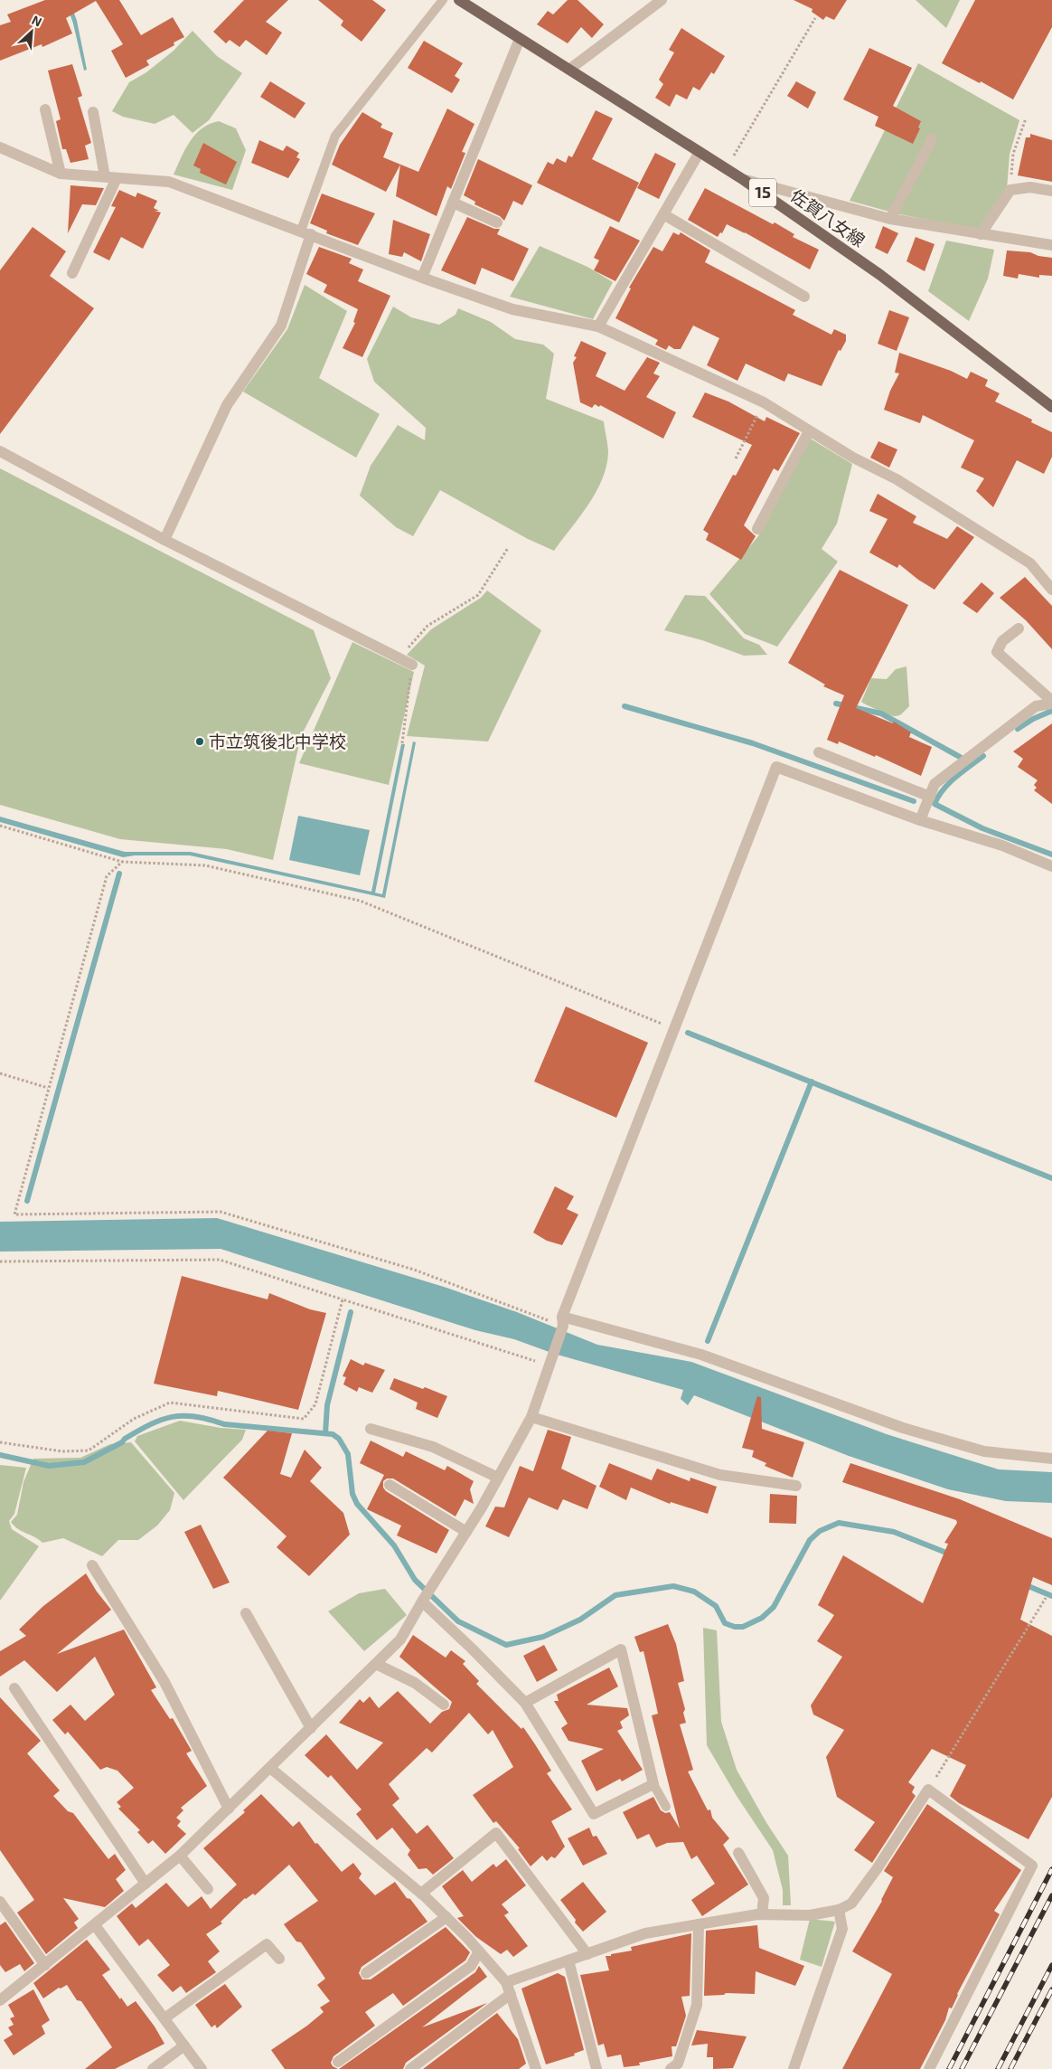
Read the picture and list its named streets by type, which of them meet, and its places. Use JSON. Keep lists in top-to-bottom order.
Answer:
{
  "streets": {
    "main road": ["15", "佐賀八女線"]
  },
  "places": ["市立筑後北中学校"],
  "north": "top right"
}
